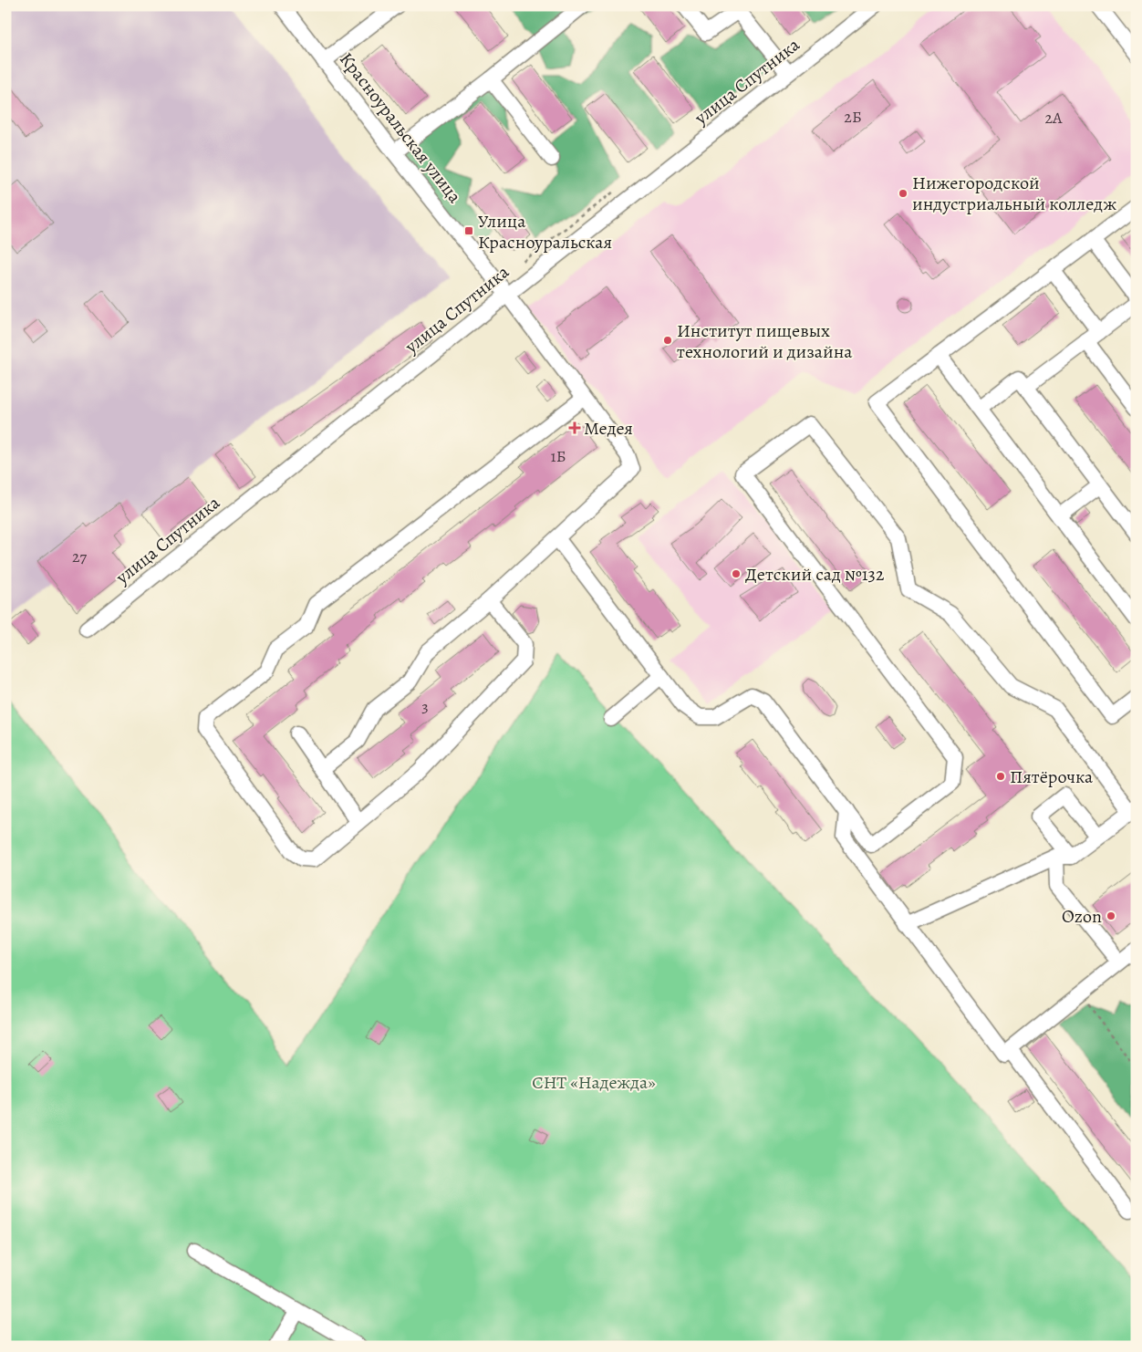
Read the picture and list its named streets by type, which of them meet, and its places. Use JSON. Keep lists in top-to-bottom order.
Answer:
{
  "streets": {
    "street": ["улица Спутника", "Красноуральская улица"]
  },
  "crossings": [
    ["улица Спутника", "Красноуральская улица"]
  ],
  "parks": ["СНТ «Надежда»"],
  "places": {
    "other": [
      "Нижегородской индустриальный колледж",
      "Институт пищевых технологий и дизайна",
      "Детский сад №132",
      "Пятёрочка",
      "Ozon"
    ],
    "transit": ["Улица Красноуральская"],
    "health": ["Медея"]
  },
  "house_numbers": [
    "2Б",
    "2А",
    "1Б",
    "27",
    "3"
  ]
}
